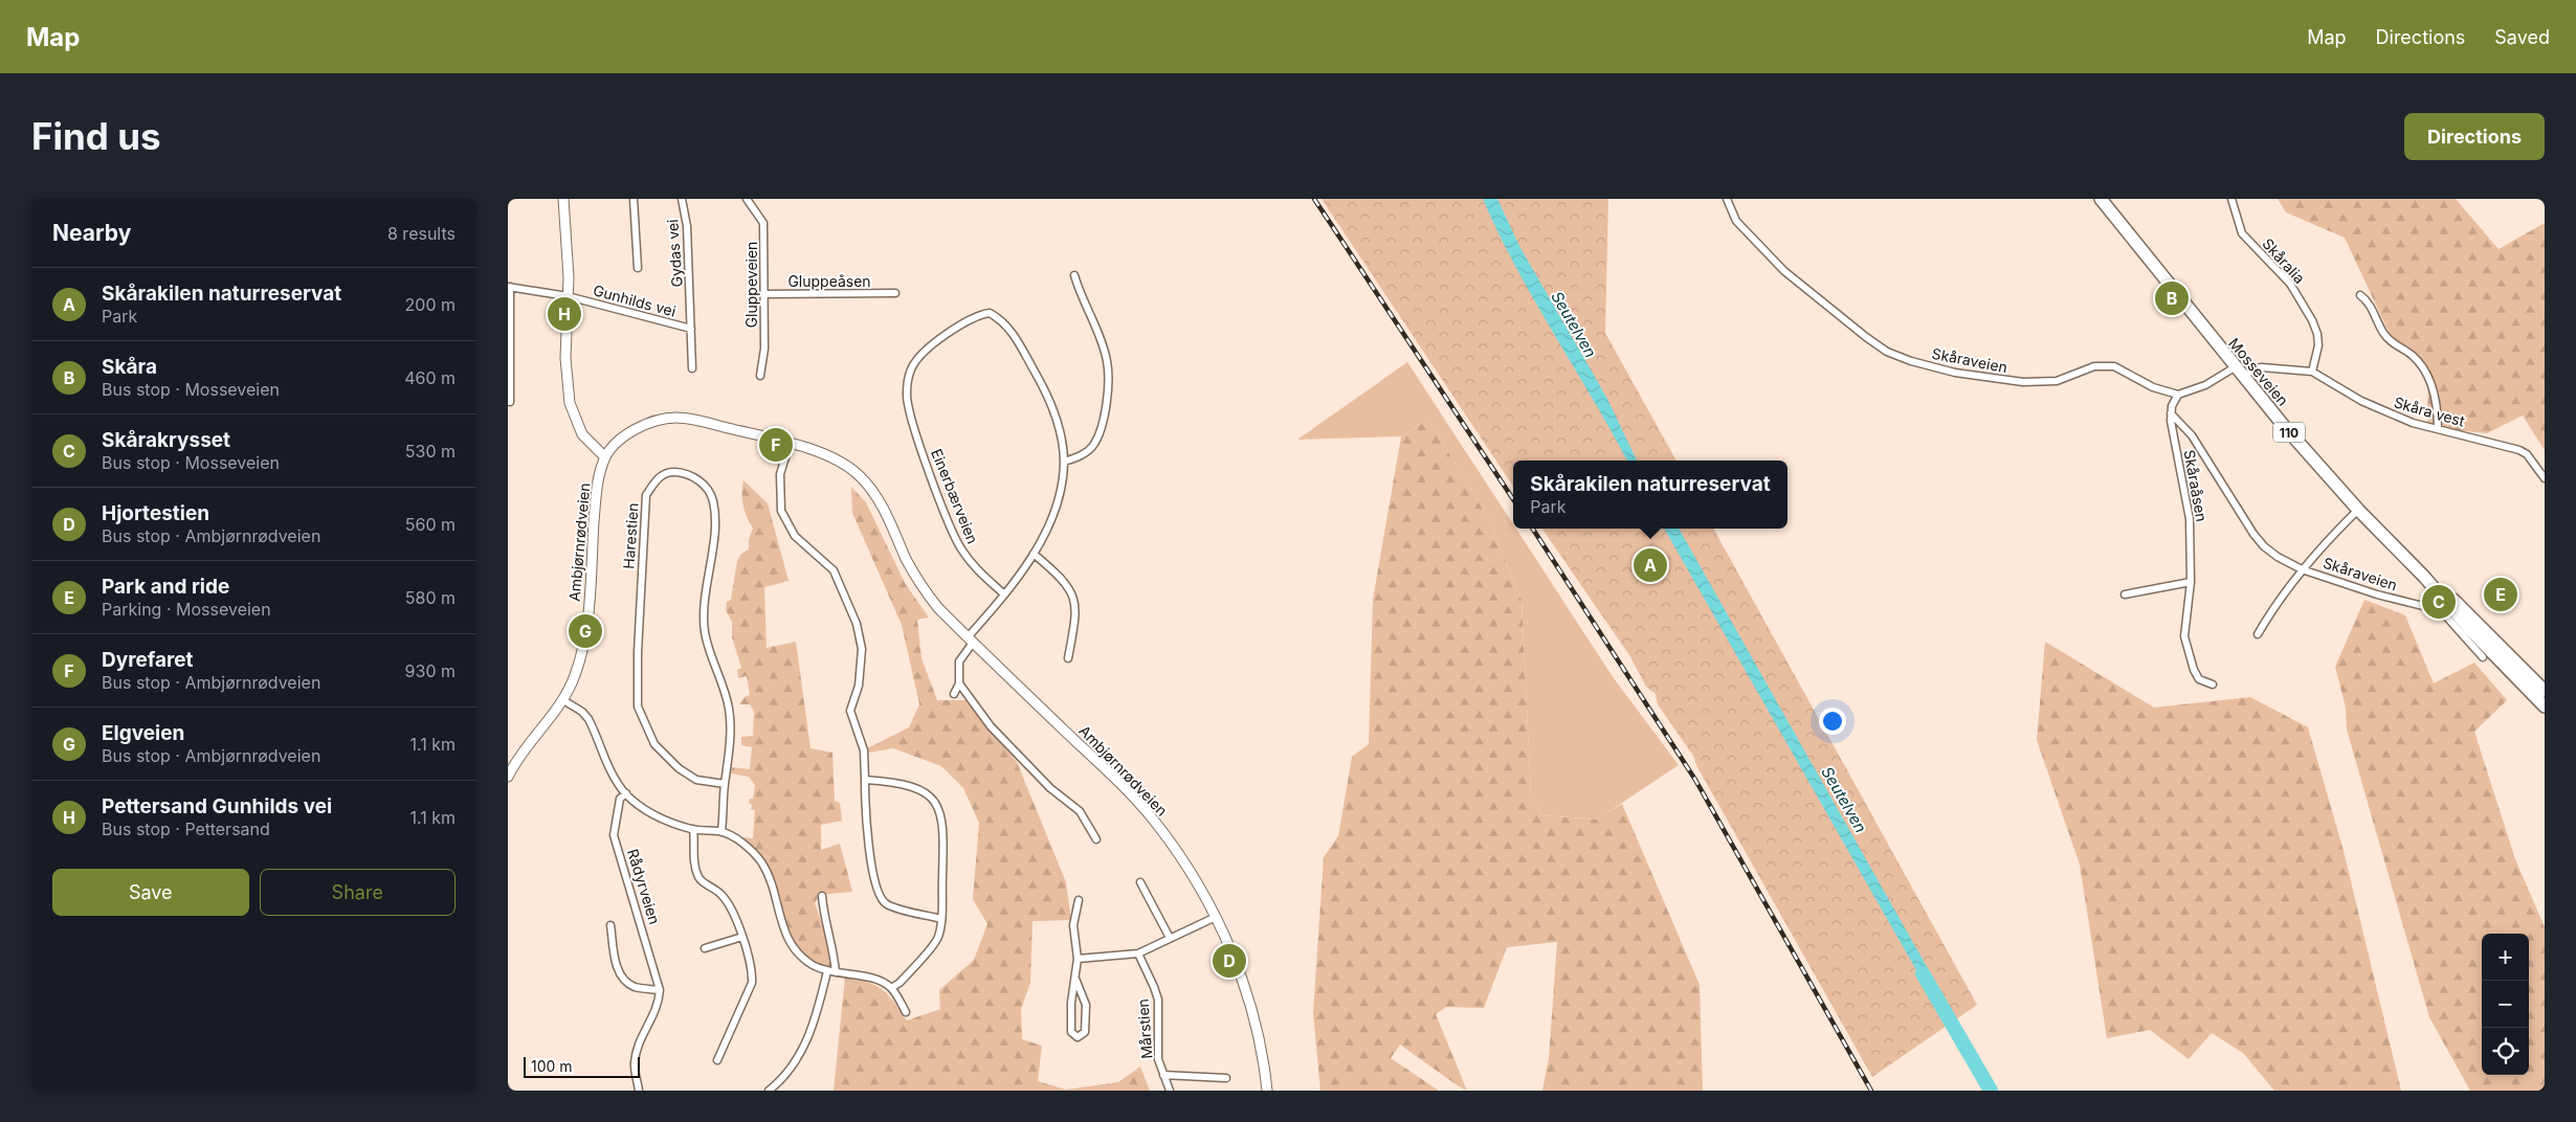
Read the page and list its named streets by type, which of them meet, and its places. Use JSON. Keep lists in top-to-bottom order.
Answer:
{
  "streets": {
    "highway": ["Mosseveien", "110"],
    "street": [
      "Gydas vei",
      "Skåralia",
      "Gluppeåsen",
      "Gluppeveien",
      "Gunhilds vei",
      "Skåraveien",
      "Skåra vest",
      "Skåraåsen",
      "Einerbærveien",
      "Harestien",
      "Ambjørnrødveien",
      "Rådyrveien",
      "Mårstien"
    ]
  },
  "crossings": [
    ["Gydas vei", "Gunhilds vei"],
    ["Skåralia", "Skåra vest"],
    ["Gluppeåsen", "Gluppeveien"],
    ["Skåraveien", "Mosseveien"],
    ["Skåraveien", "Skåraåsen"],
    ["Mosseveien", "Skåra vest"]
  ],
  "water": ["Seutelven"],
  "scale_bar": "100 m",
  "page": {
    "header": "Map",
    "nav": ["Map", "Directions", "Saved"],
    "buttons": [
      "Directions",
      ["Save", "Share"]
    ],
    "title": "Find us",
    "heading": ["Nearby", "8 results"],
    "list": [
      {
        "mark": "A",
        "name": "Skårakilen naturreservat",
        "note": "Park",
        "value": "200 m"
      },
      {
        "mark": "B",
        "name": "Skåra",
        "note": "Bus stop · Mosseveien",
        "value": "460 m"
      },
      {
        "mark": "C",
        "name": "Skårakrysset",
        "note": "Bus stop · Mosseveien",
        "value": "530 m"
      },
      {
        "mark": "D",
        "name": "Hjortestien",
        "note": "Bus stop · Ambjørnrødveien",
        "value": "560 m"
      },
      {
        "mark": "E",
        "name": "Park and ride",
        "note": "Parking · Mosseveien",
        "value": "580 m"
      },
      {
        "mark": "F",
        "name": "Dyrefaret",
        "note": "Bus stop · Ambjørnrødveien",
        "value": "930 m"
      },
      {
        "mark": "G",
        "name": "Elgveien",
        "note": "Bus stop · Ambjørnrødveien",
        "value": "1.1 km"
      },
      {
        "mark": "H",
        "name": "Pettersand Gunhilds vei",
        "note": "Bus stop · Pettersand",
        "value": "1.1 km"
      }
    ],
    "pins": [
      "B",
      "H",
      "F",
      "A",
      "E",
      "C",
      "G",
      "D"
    ],
    "popup": ["Skårakilen naturreservat", "Park"],
    "map_buttons": ["+", "−"],
    "scale": "100 m"
  }
}
